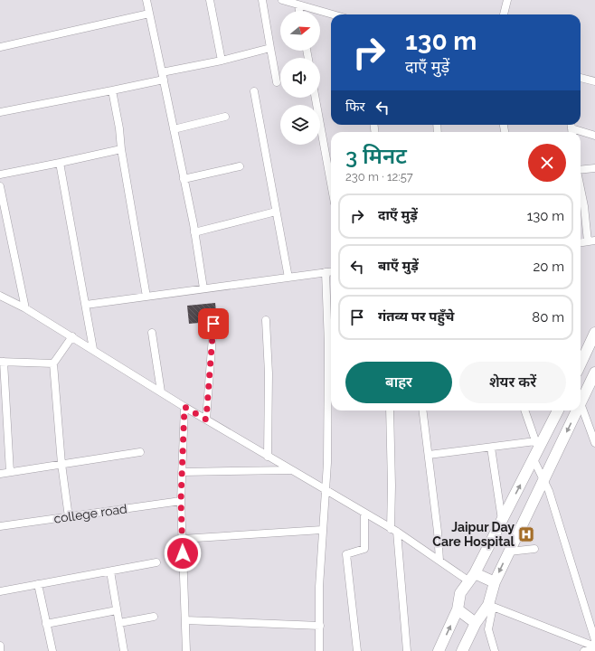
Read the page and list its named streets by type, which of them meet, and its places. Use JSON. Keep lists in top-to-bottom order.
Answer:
{
  "streets": {
    "street": ["college road"]
  },
  "places": {
    "hospital": ["Jaipur Day Care Hospital"]
  },
  "north": "right",
  "page": {
    "turn": ["130 m", "दाएँ मुड़ें"],
    "then": "फिर",
    "heading": ["3 मिनट", "230 m · 12:57"],
    "list": [
      {
        "name": "दाएँ मुड़ें",
        "value": "130 m"
      },
      {
        "name": "बाएँ मुड़ें",
        "value": "20 m"
      },
      {
        "name": "गंतव्य पर पहुँचे",
        "value": "80 m"
      }
    ],
    "buttons": ["बाहर", "शेयर करें"]
  }
}
